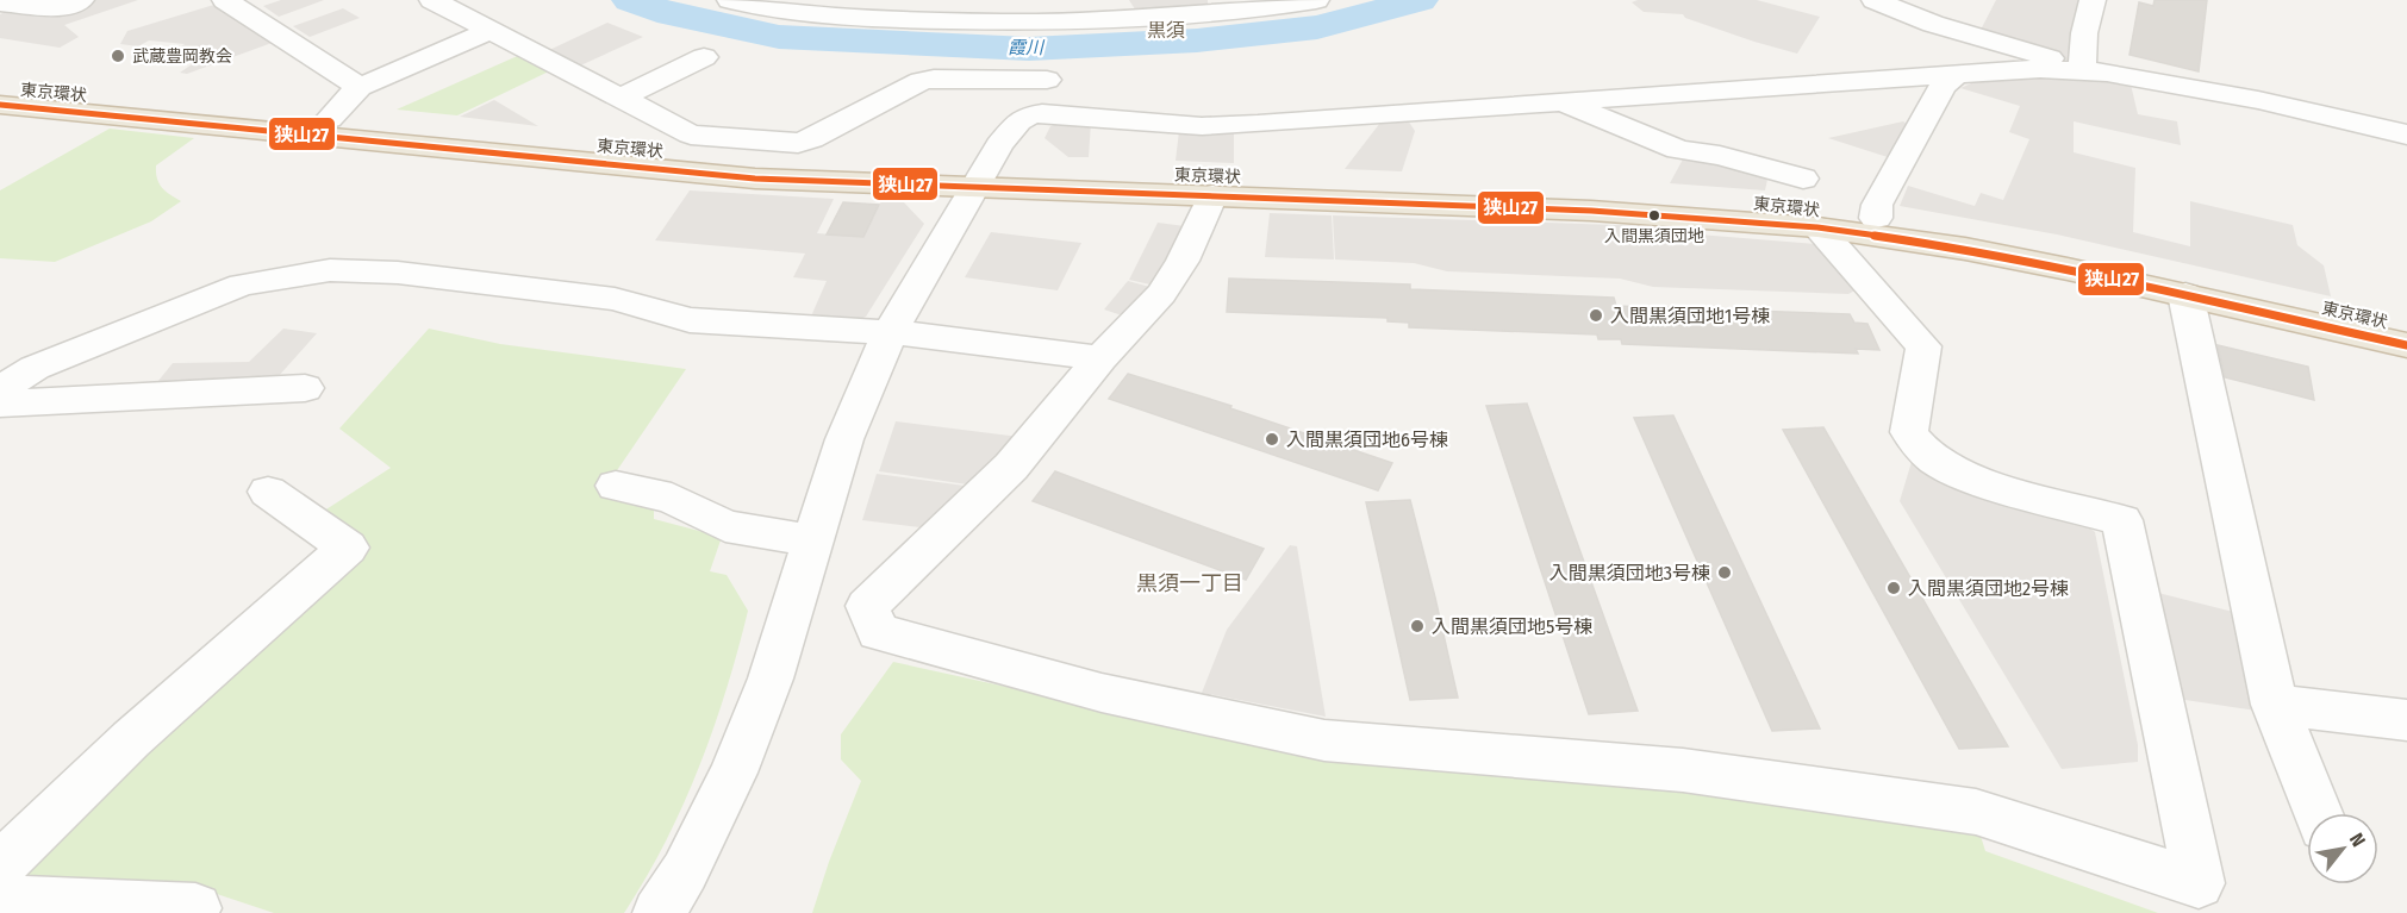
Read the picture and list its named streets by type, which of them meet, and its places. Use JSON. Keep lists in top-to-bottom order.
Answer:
{
  "streets": {
    "highway": ["東京環状"]
  },
  "districts": ["黒須", "黒須一丁目"],
  "water": ["霞川"],
  "places": [
    "武蔵豊岡教会",
    "入間黒須団地",
    "入間黒須団地1号棟",
    "入間黒須団地6号棟",
    "入間黒須団地3号棟",
    "入間黒須団地2号棟",
    "入間黒須団地5号棟"
  ],
  "lines": ["transit line 狭山27"],
  "north": "top right"
}
